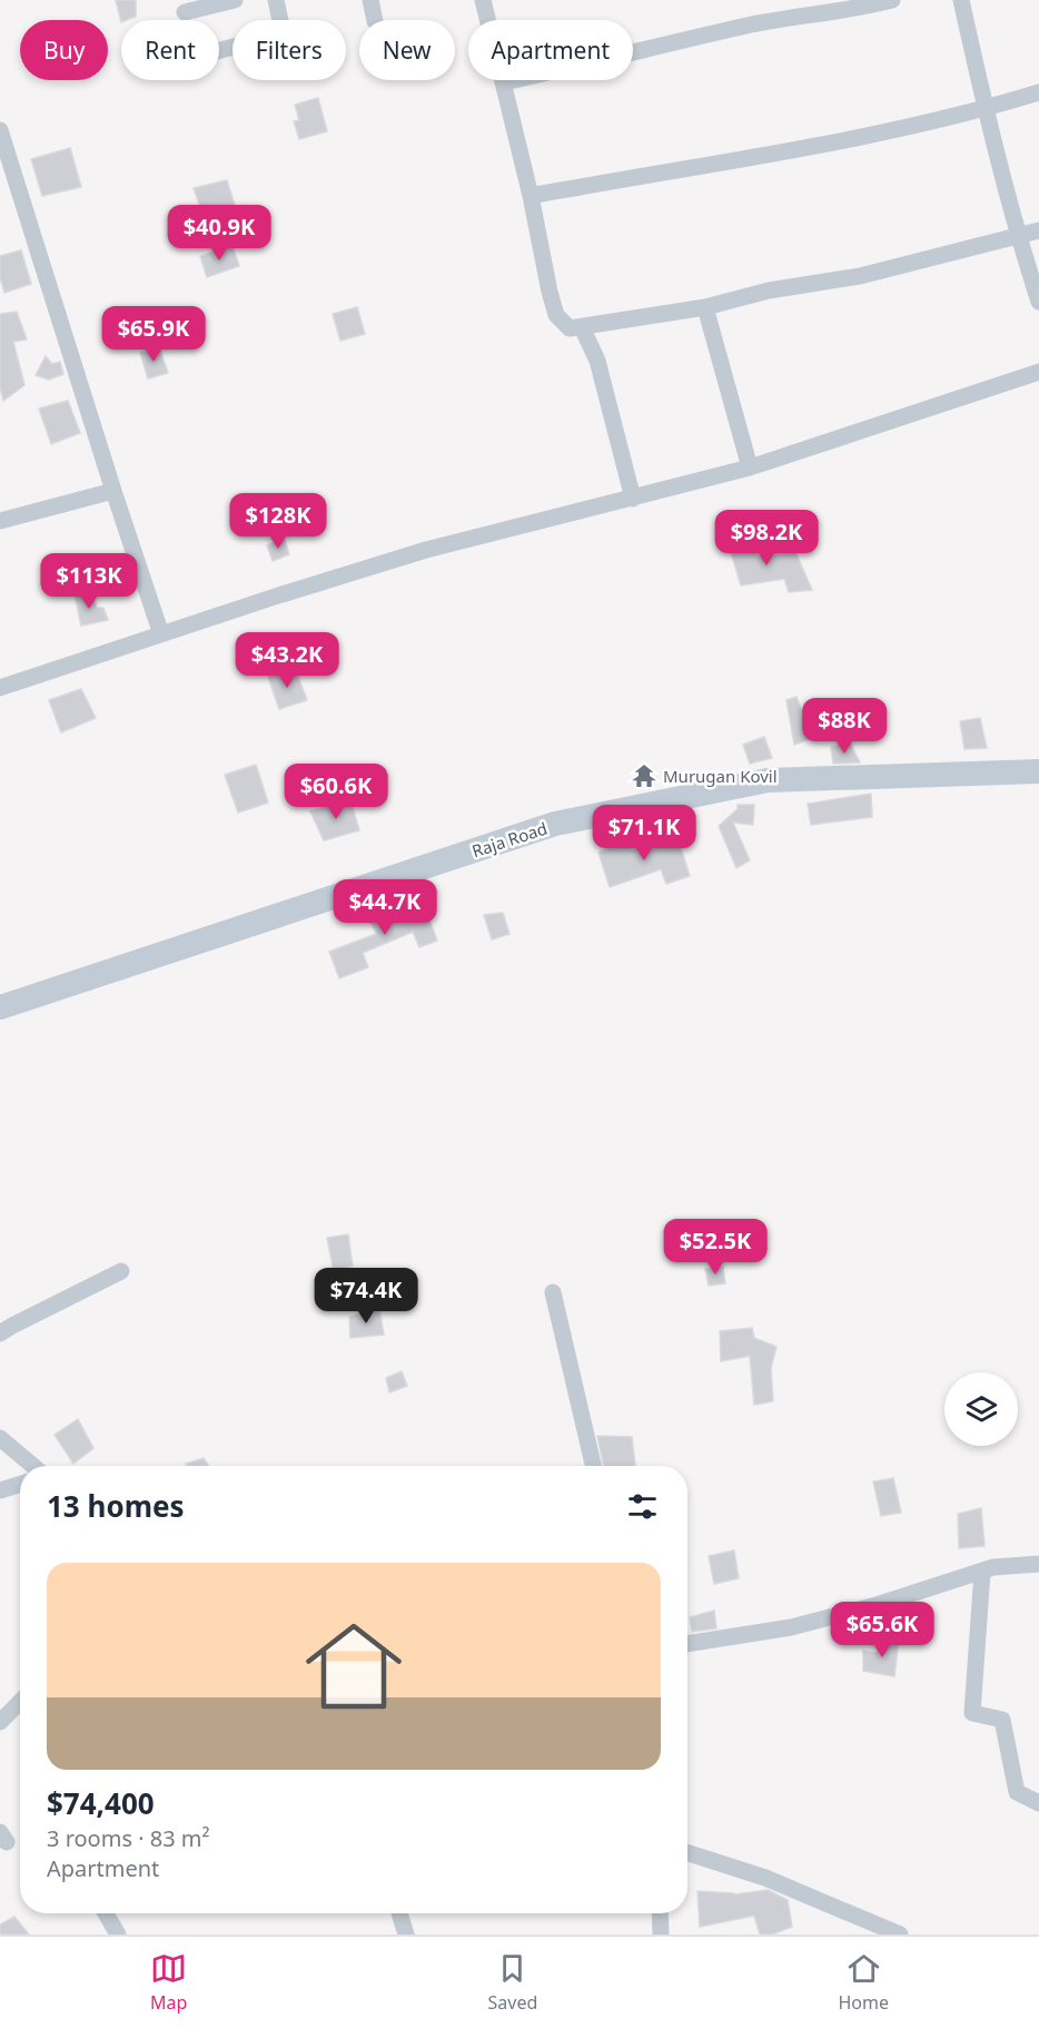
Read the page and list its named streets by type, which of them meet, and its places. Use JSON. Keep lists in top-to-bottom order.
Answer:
{
  "streets": {
    "street": ["Raja Road"]
  },
  "places": {
    "temple": ["Murugan Kovil"]
  },
  "page": {
    "chip": [
      "Buy",
      "Rent",
      "Filters",
      "New",
      "Apartment"
    ],
    "price": [
      "$40.9K",
      "$65.9K",
      "$128K",
      "$98.2K",
      "$113K",
      "$43.2K",
      "$88K",
      "$60.6K",
      "$71.1K",
      "$44.7K",
      "$52.5K",
      "$74.4K",
      "$65.6K"
    ],
    "heading": "13 homes",
    "list": [
      {
        "name": "$74,400",
        "note": "3 rooms · 83 m² · Apartment"
      }
    ],
    "tabs": ["Map", "Saved", "Home"]
  }
}
